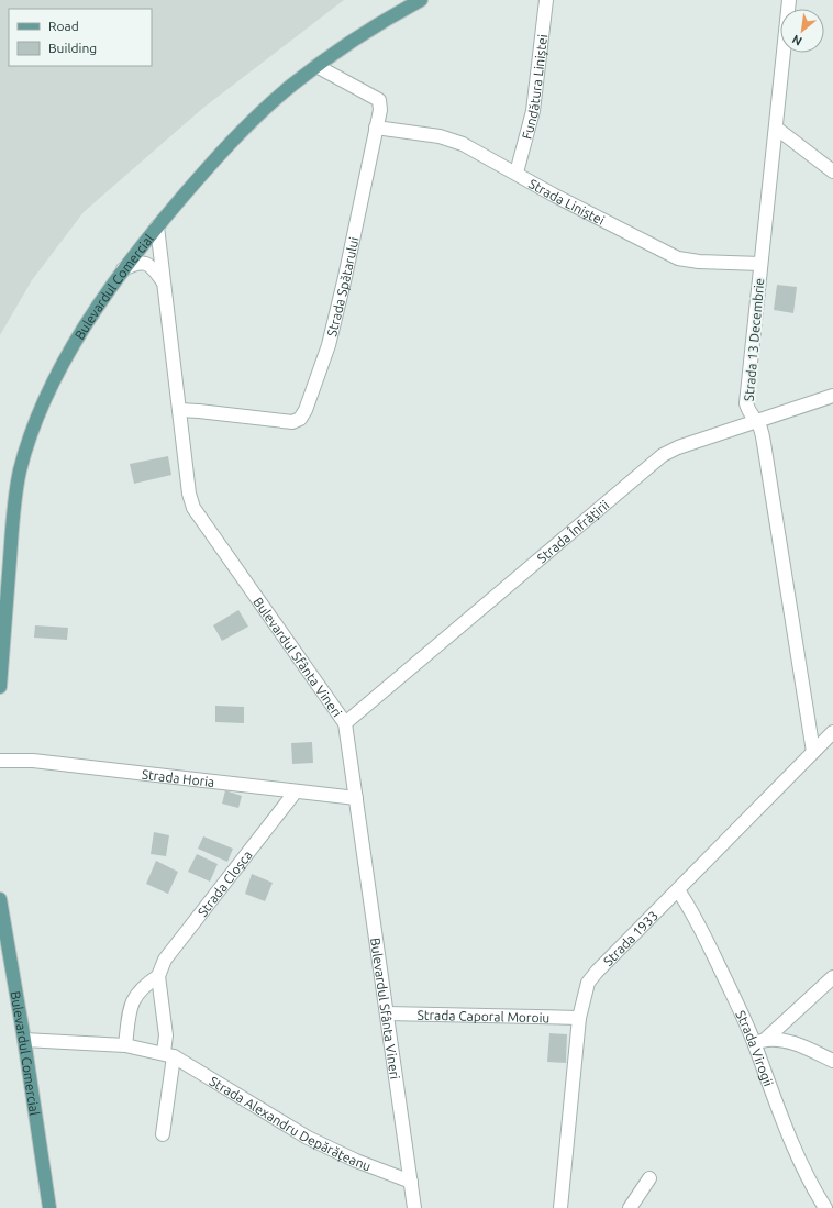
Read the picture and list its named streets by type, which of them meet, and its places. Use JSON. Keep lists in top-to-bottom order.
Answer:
{
  "streets": {
    "main road": ["Bulevardul Comercial"],
    "street": [
      "Fundătura Liniștei",
      "Strada Liniștei",
      "Strada Spătarului",
      "Strada 13 Decembrie",
      "Strada Înfrățirii",
      "Bulevardul Sfânta Vineri",
      "Strada Horia",
      "Strada Cloșca",
      "Strada 1933",
      "Strada Caporal Moroiu",
      "Strada Virogii",
      "Strada Alexandru Depărățeanu"
    ]
  },
  "crossings": [
    ["Fundătura Liniștei", "Strada Liniștei"],
    ["Strada Liniștei", "Strada Spătarului"],
    ["Strada Liniștei", "Strada 13 Decembrie"],
    ["Strada Spătarului", "Bulevardul Comercial"],
    ["Strada Spătarului", "Bulevardul Sfânta Vineri"],
    ["Bulevardul Comercial", "Bulevardul Sfânta Vineri"],
    ["Bulevardul Comercial", "Strada Alexandru Depărățeanu"],
    ["Strada 13 Decembrie", "Strada Înfrățirii"],
    ["Strada 13 Decembrie", "Strada 1933"],
    ["Strada Înfrățirii", "Bulevardul Sfânta Vineri"],
    ["Bulevardul Sfânta Vineri", "Strada Horia"],
    ["Bulevardul Sfânta Vineri", "Strada Caporal Moroiu"],
    ["Bulevardul Sfânta Vineri", "Strada Alexandru Depărățeanu"],
    ["Strada Horia", "Strada Cloșca"],
    ["Strada Cloșca", "Strada Alexandru Depărățeanu"],
    ["Strada 1933", "Strada Caporal Moroiu"],
    ["Strada 1933", "Strada Virogii"]
  ],
  "legend": ["Road", "Building"],
  "north": "bottom left"
}
